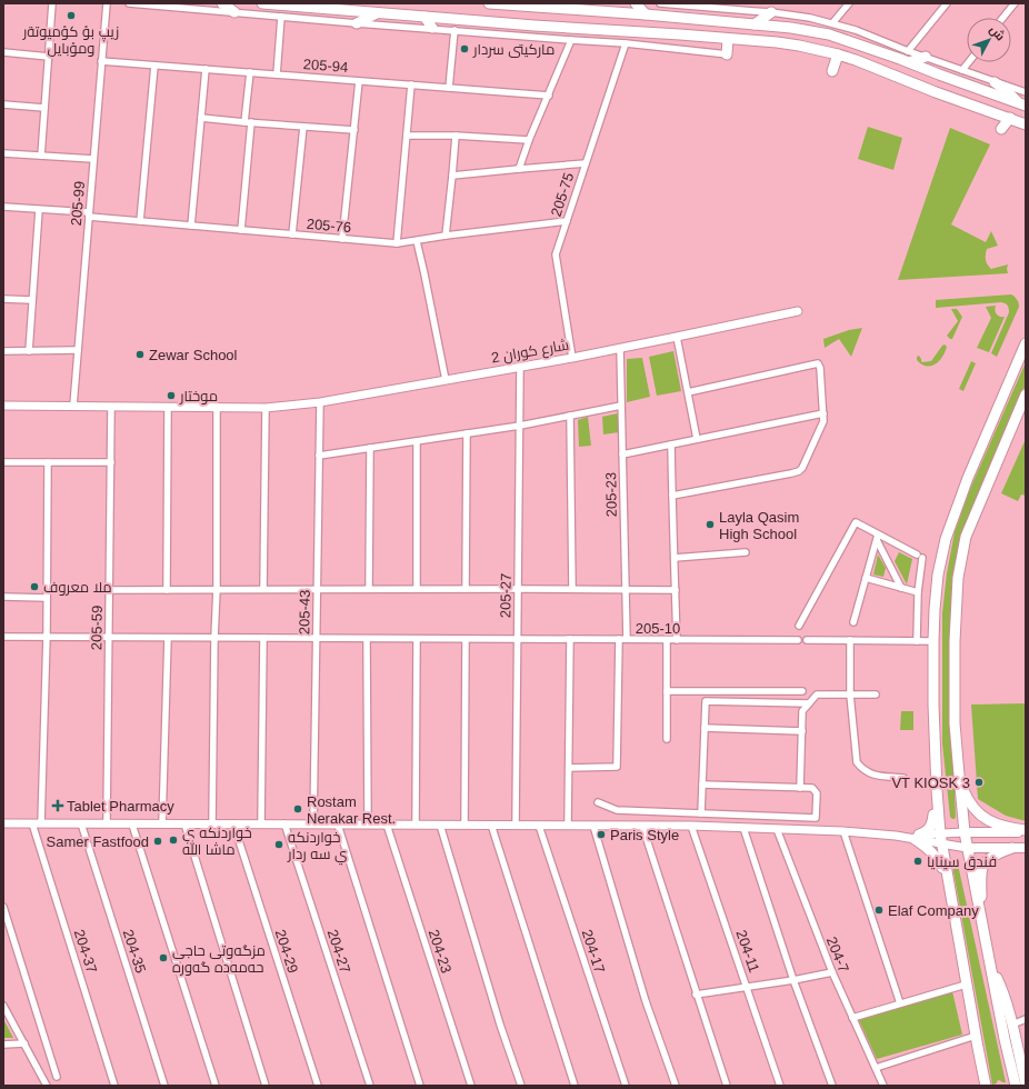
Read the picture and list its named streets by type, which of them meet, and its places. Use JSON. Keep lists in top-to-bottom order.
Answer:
{
  "streets": {
    "street": [
      "205-94",
      "205-75",
      "205-99",
      "205-76",
      "شارع كوران 2",
      "205-23",
      "205-27",
      "205-43",
      "205-59",
      "205-10",
      "204-37",
      "204-35",
      "204-29",
      "204-27",
      "204-23",
      "204-17",
      "204-11",
      "204-7"
    ]
  },
  "crossings": [
    ["205-94", "205-99"],
    ["205-75", "205-76"],
    ["205-75", "شارع كوران 2"],
    ["205-99", "205-76"],
    ["205-99", "شارع كوران 2"],
    ["شارع كوران 2", "205-23"],
    ["شارع كوران 2", "205-27"],
    ["شارع كوران 2", "205-43"],
    ["شارع كوران 2", "205-59"],
    ["205-23", "205-10"],
    ["205-27", "205-10"],
    ["205-43", "205-10"],
    ["205-59", "205-10"]
  ],
  "places": {
    "other": [
      "زيپ بؤ كؤميوتةر ومؤبايل",
      "ماركيتى سردار",
      "Zewar School",
      "موختار",
      "Layla Qasim High School",
      "ملا معروف",
      "VT KIOSK 3",
      "Rostam Nerakar Rest.",
      "Paris Style",
      "خواردنكه ي ماشا الله",
      "Samer Fastfood",
      "خواردنكه ي سه ردار",
      "فندق سينايا",
      "Elaf Company",
      "مزگه‌وتی حاجی حه‌مه‌ده‌ گه‌وره"
    ],
    "health": ["Tablet Pharmacy"]
  },
  "north": "top right"
}
